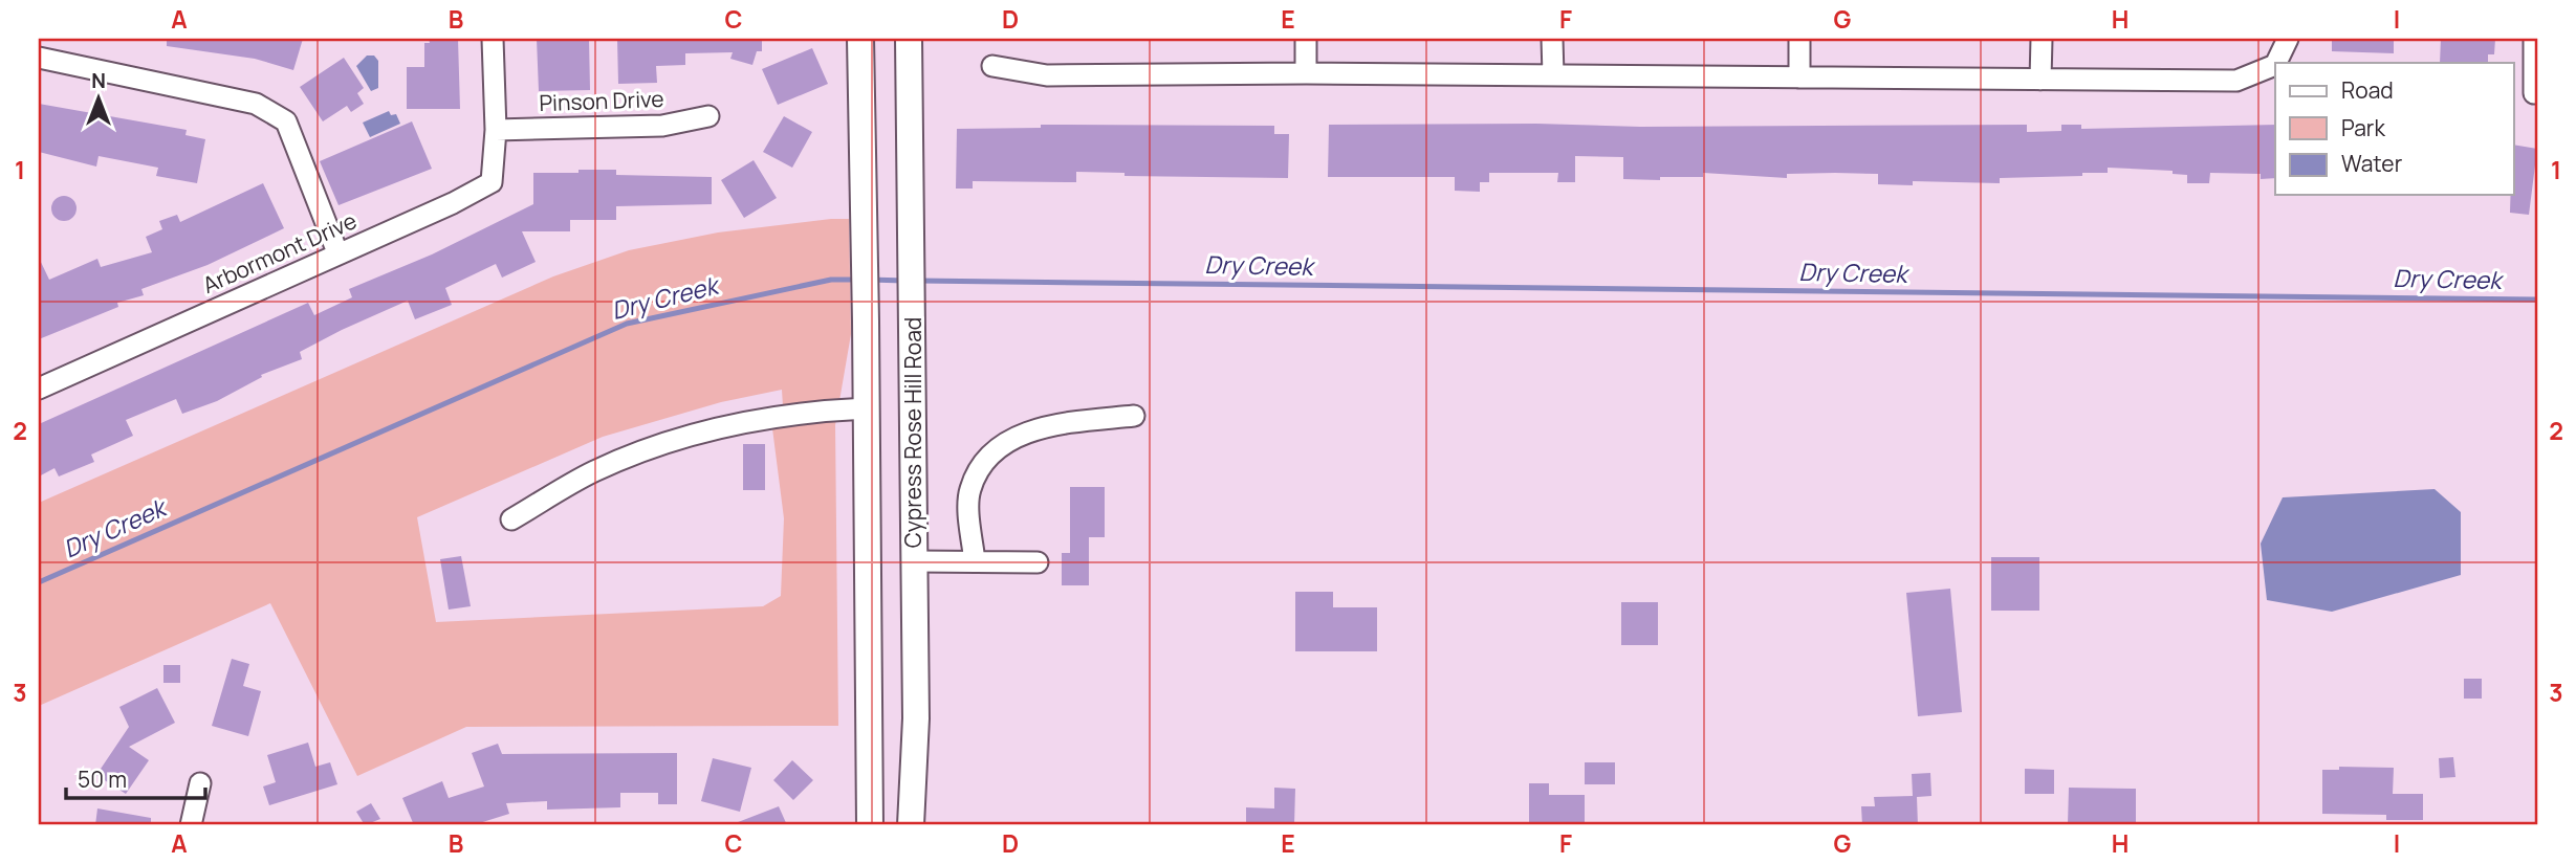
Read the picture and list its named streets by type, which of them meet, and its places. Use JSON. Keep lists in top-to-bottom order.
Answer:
{
  "streets": {
    "main road": ["Cypress Rose Hill Road"],
    "street": ["Pinson Drive", "Arbormont Drive"]
  },
  "crossings": [
    ["Pinson Drive", "Arbormont Drive"]
  ],
  "water": ["Dry Creek"],
  "legend": ["Road", "Park", "Water"],
  "scale_bar": "50 m",
  "north": "top",
  "grid": {
    "columns": [
      "A",
      "B",
      "C",
      "D",
      "E",
      "F",
      "G",
      "H",
      "I"
    ],
    "rows": ["1", "2", "3"]
  }
}
